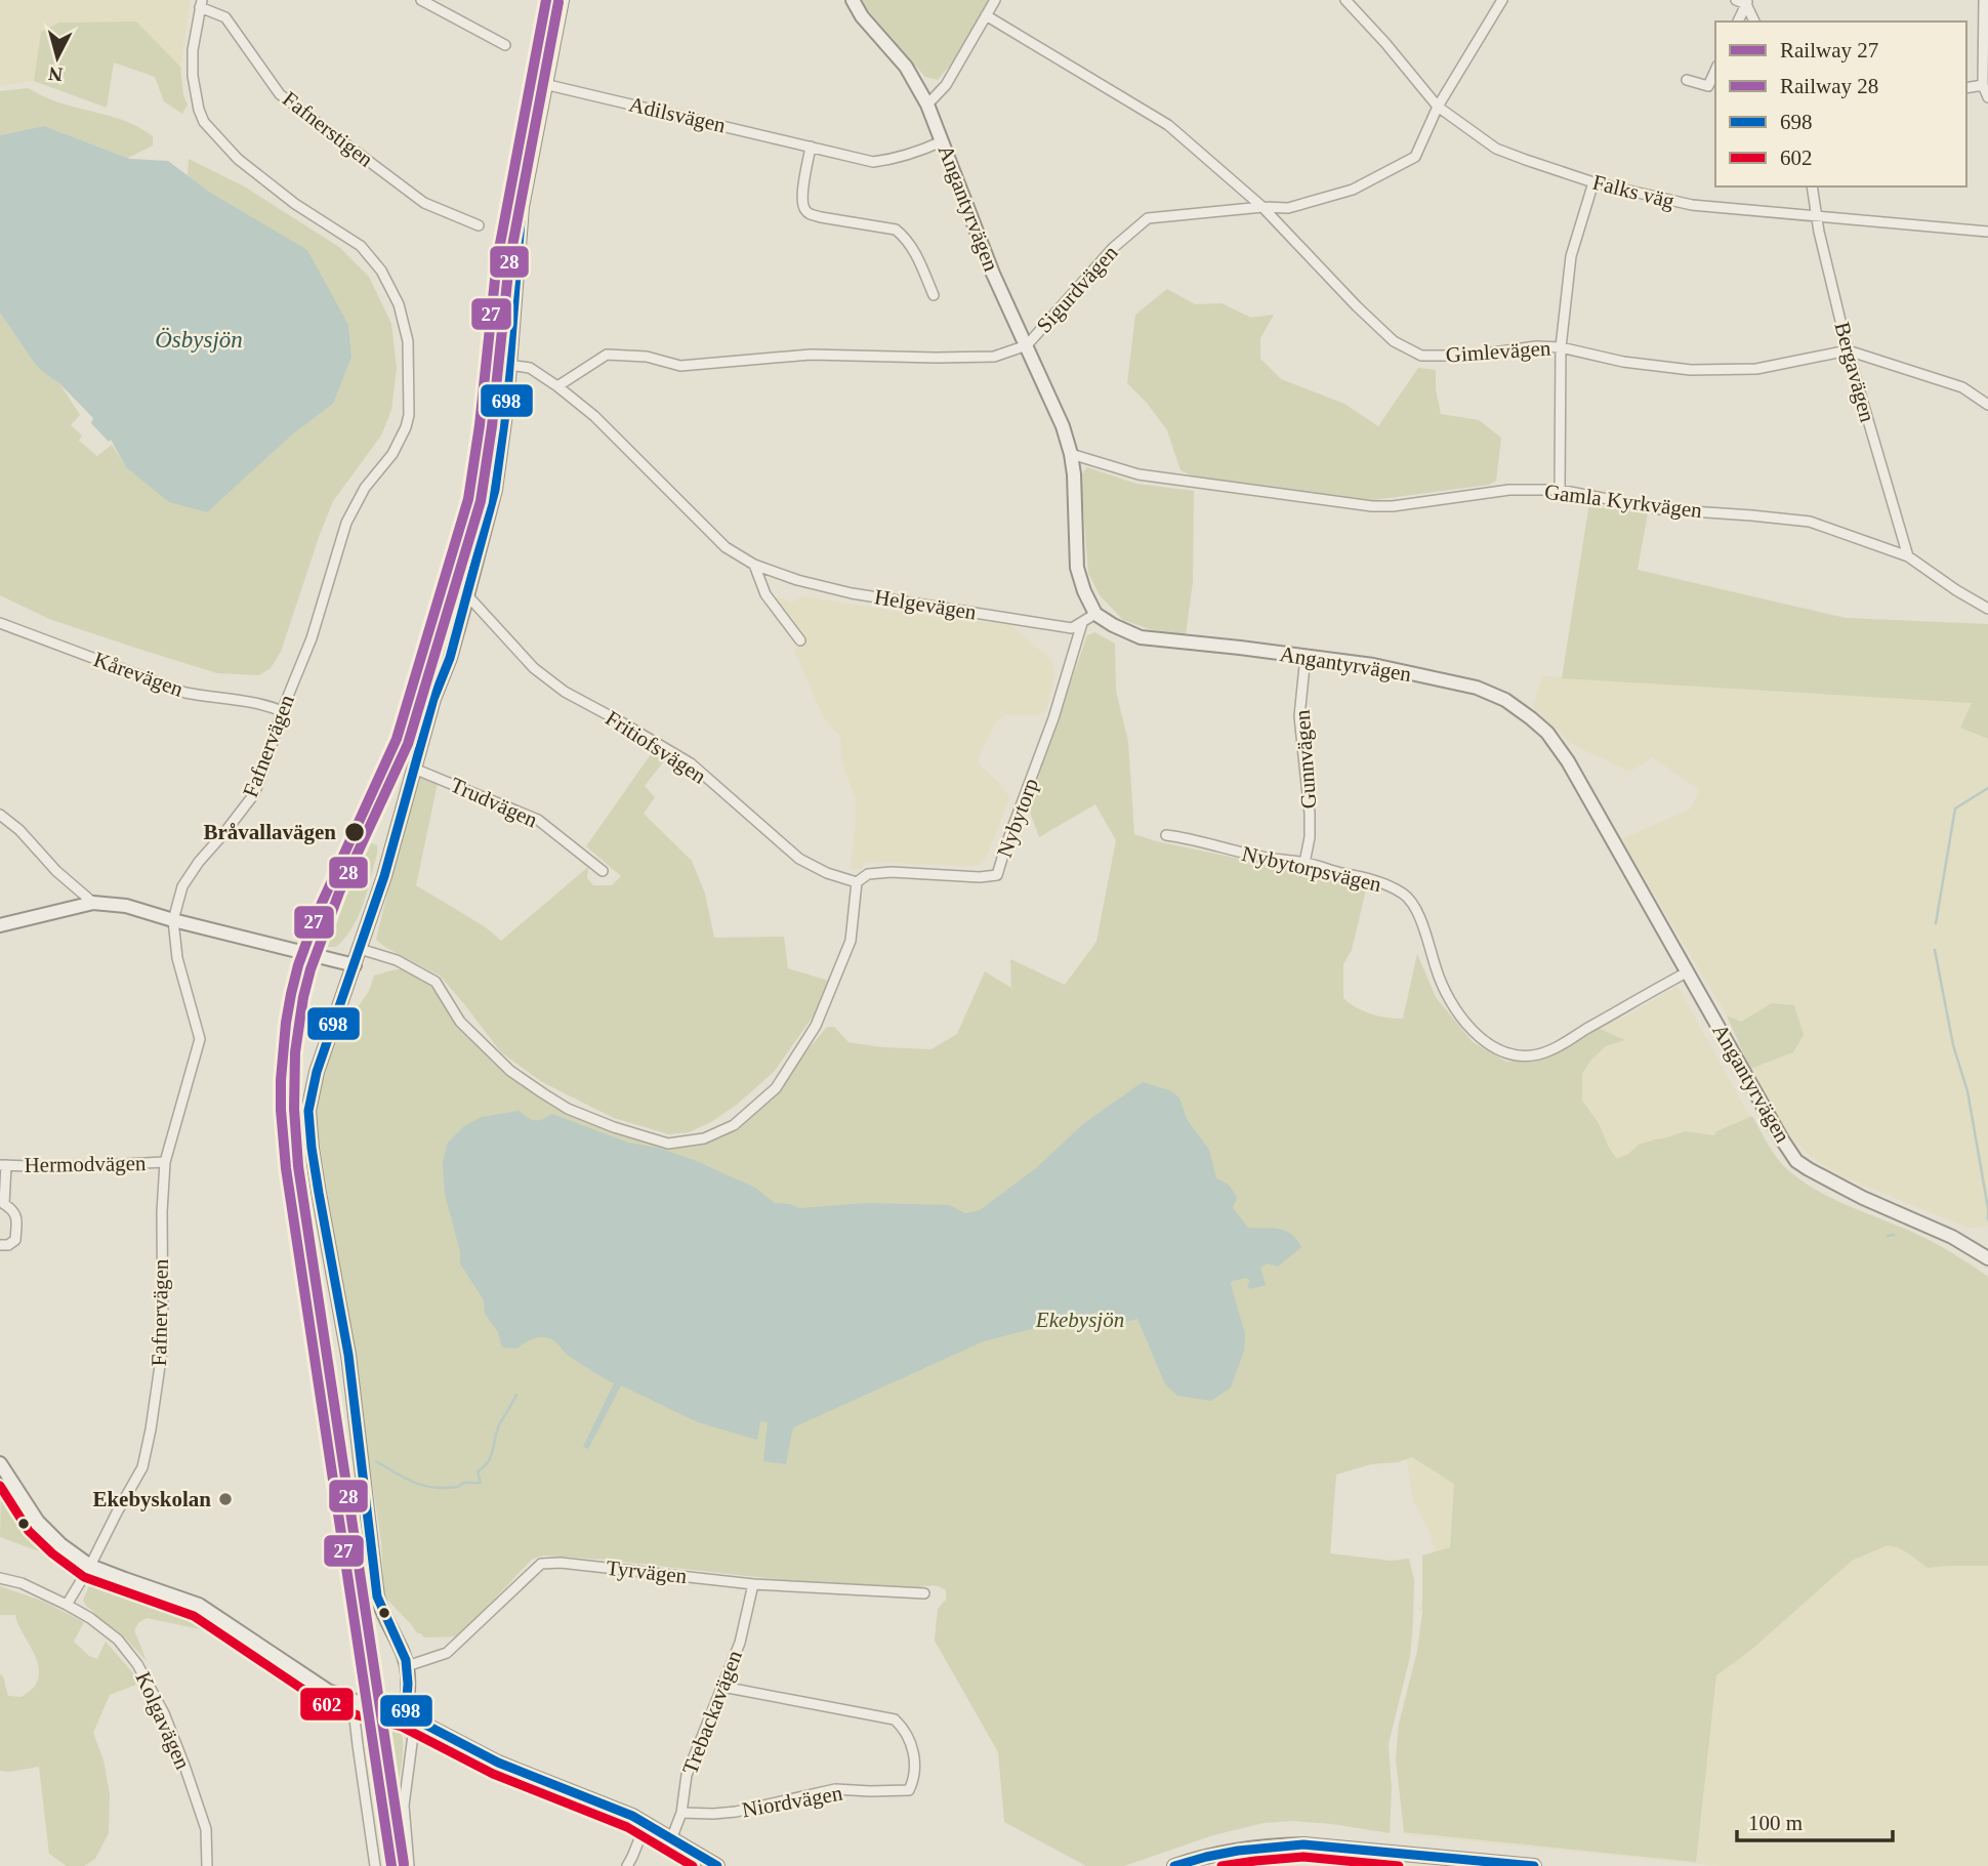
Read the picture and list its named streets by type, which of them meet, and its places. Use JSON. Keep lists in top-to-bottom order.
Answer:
{
  "streets": {
    "street": [
      "Adilsvägen",
      "Fafnerstigen",
      "Falks väg",
      "Angantyrvägen",
      "Sigurdvägen",
      "Gimlevägen",
      "Bergavägen",
      "Gamla Kyrkvägen",
      "Helgevägen",
      "Kårevägen",
      "Fafnervägen",
      "Fritiofsvägen",
      "Gunnvägen",
      "Trudvägen",
      "Nybytorp",
      "Nybytorpsvägen",
      "Hermodvägen",
      "Tyrvägen",
      "Trebackavägen",
      "Kolgavägen",
      "Niordvägen"
    ]
  },
  "crossings": [
    ["Adilsvägen", "Angantyrvägen"],
    ["Fafnerstigen", "Fafnervägen"],
    ["Falks väg", "Sigurdvägen"],
    ["Falks väg", "Bergavägen"],
    ["Angantyrvägen", "Sigurdvägen"],
    ["Angantyrvägen", "Gamla Kyrkvägen"],
    ["Angantyrvägen", "Gunnvägen"],
    ["Angantyrvägen", "Nybytorpsvägen"],
    ["Sigurdvägen", "Gimlevägen"],
    ["Sigurdvägen", "Helgevägen"],
    ["Gimlevägen", "Bergavägen"],
    ["Bergavägen", "Gamla Kyrkvägen"],
    ["Helgevägen", "Nybytorp"],
    ["Kårevägen", "Fafnervägen"],
    ["Fafnervägen", "Hermodvägen"],
    ["Fafnervägen", "Kolgavägen"],
    ["Fritiofsvägen", "Nybytorp"],
    ["Gunnvägen", "Nybytorpsvägen"],
    ["Tyrvägen", "Trebackavägen"],
    ["Trebackavägen", "Niordvägen"]
  ],
  "water": ["Ösbysjön"],
  "parks": ["Ekebysjön"],
  "places": ["Bråvallavägen", "Ekebyskolan"],
  "lines": [
    "rail line 27",
    "transit line 698",
    "rail line 28",
    "transit line 602"
  ],
  "legend": [
    "Railway 27",
    "Railway 28",
    "698",
    "602"
  ],
  "scale_bar": "100 m",
  "north": "bottom"
}
